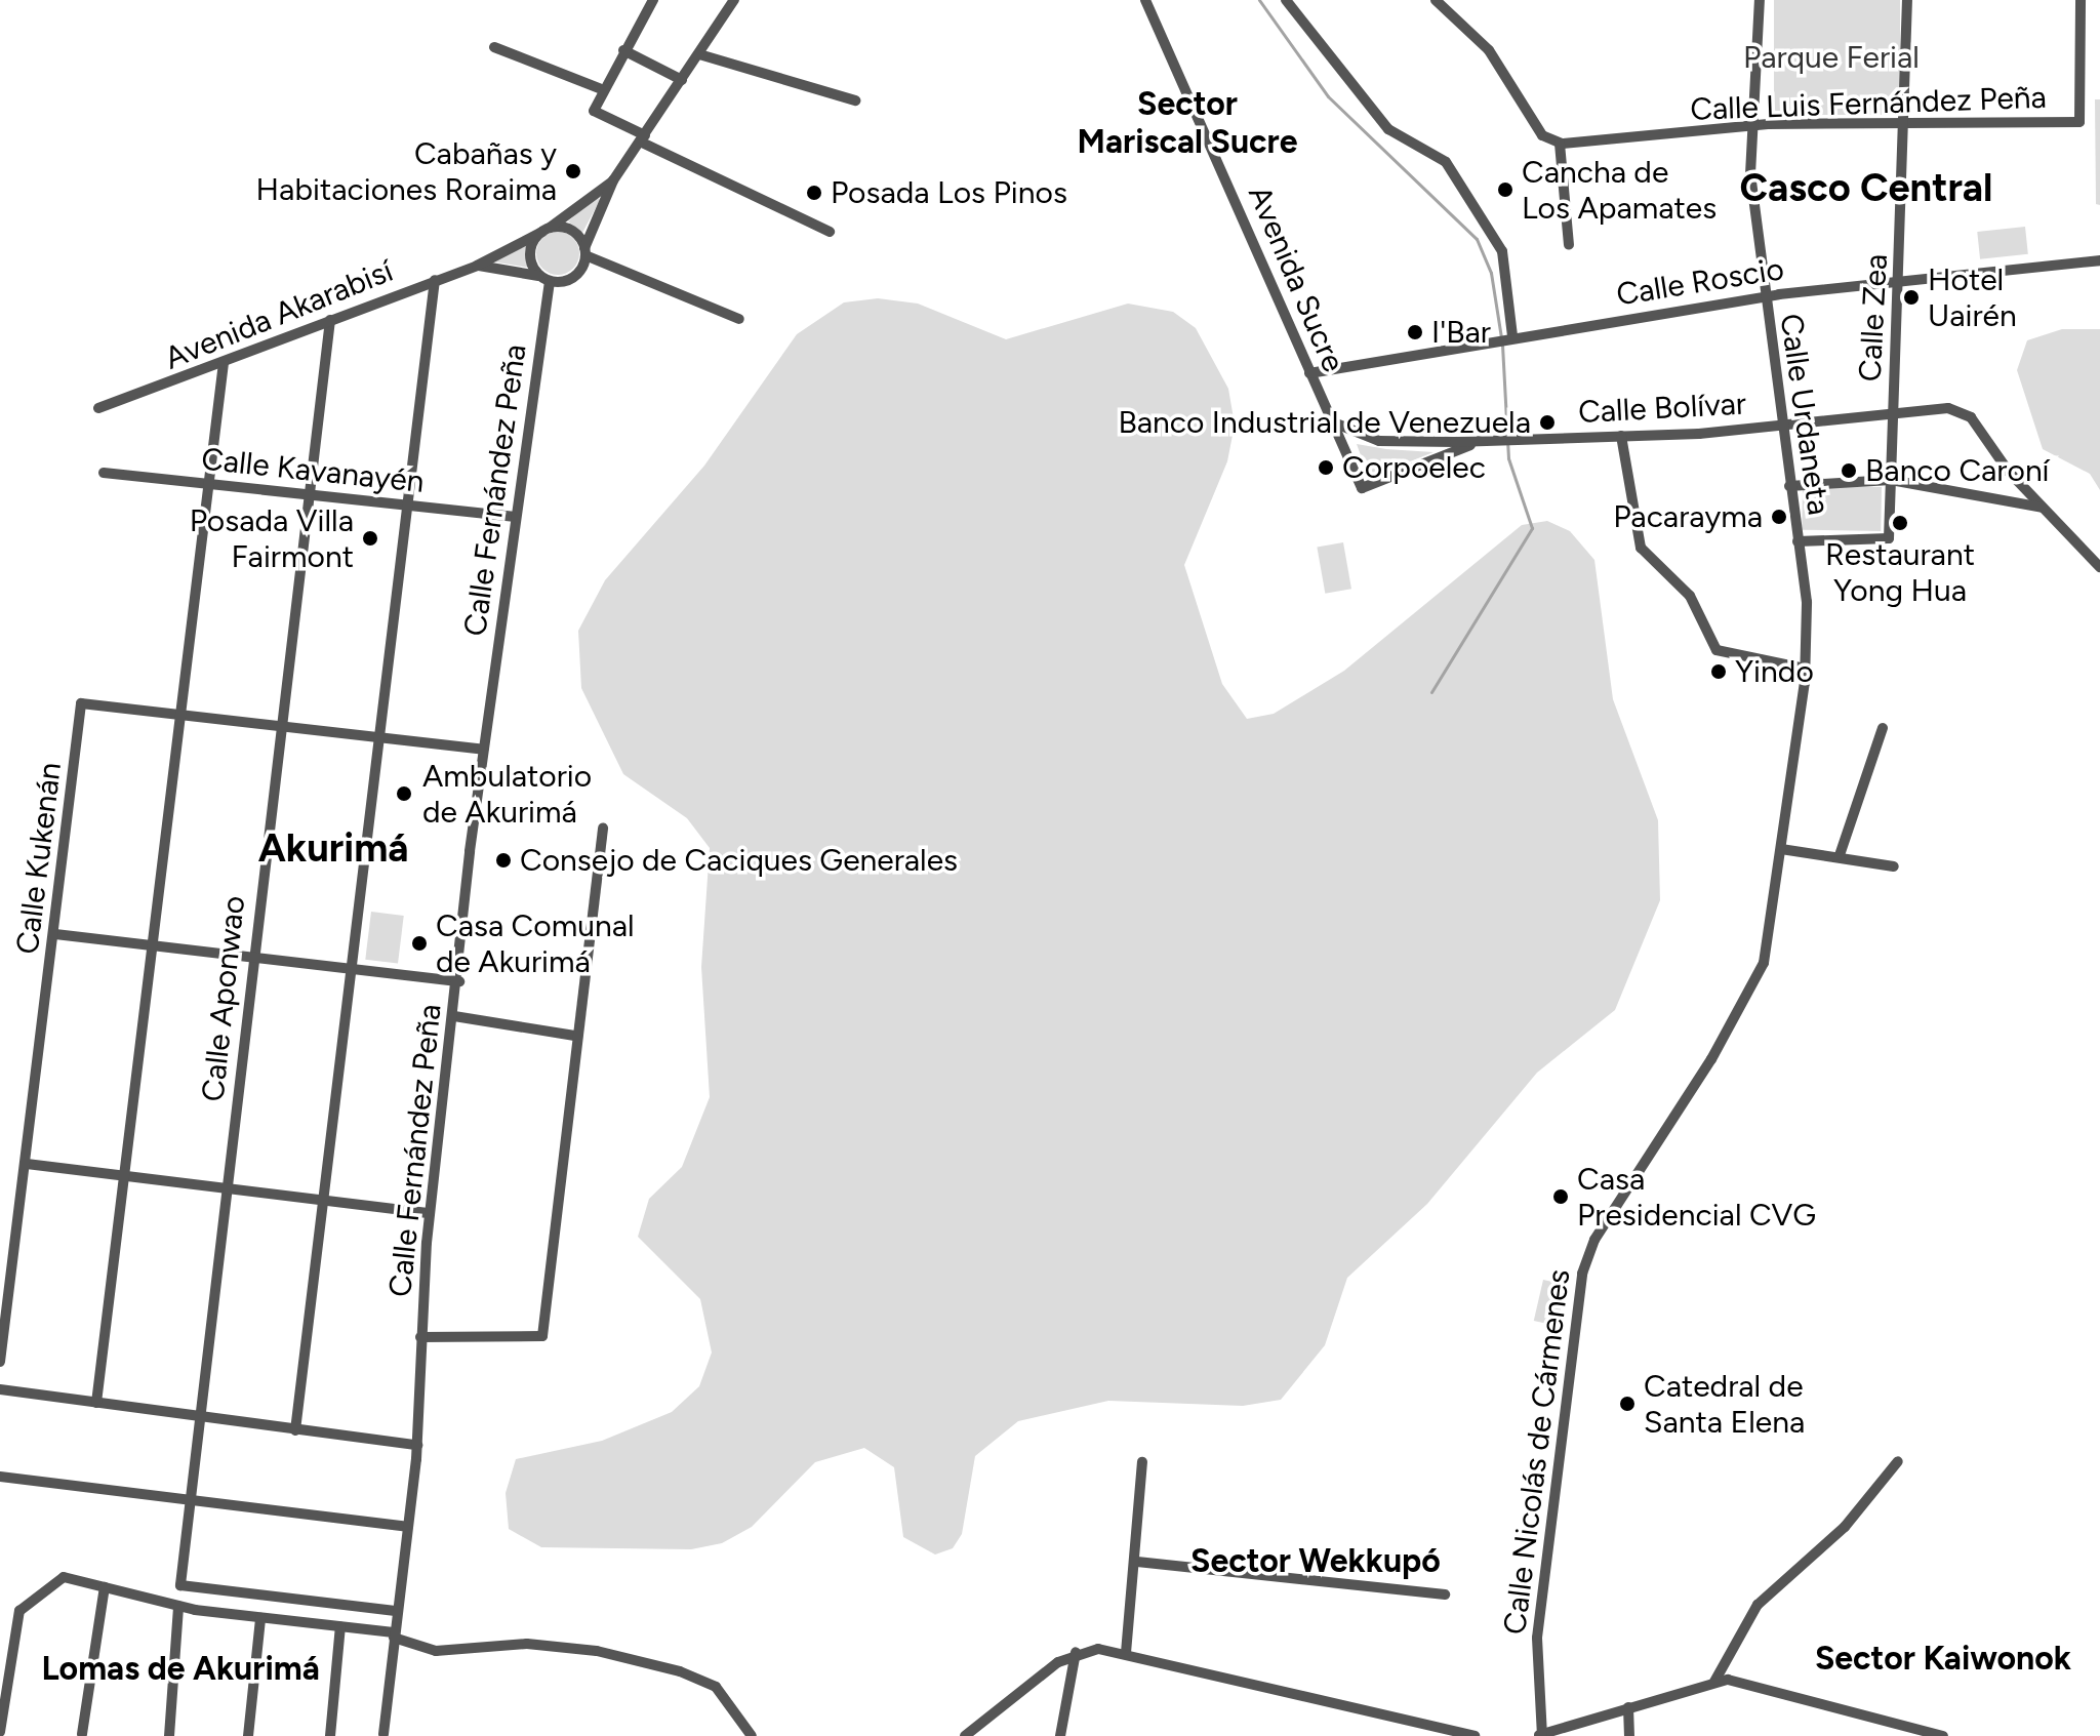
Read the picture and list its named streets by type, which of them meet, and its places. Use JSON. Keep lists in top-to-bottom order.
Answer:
{
  "streets": {
    "street": [
      "Calle Luis Fernández Peña",
      "Avenida Sucre",
      "Calle Roscio",
      "Avenida Akarabisí",
      "Calle Zea",
      "Calle Bolívar",
      "Calle Urdaneta",
      "Calle Kavanayén",
      "Calle Fernández Peña",
      "Calle Kukenán",
      "Calle Aponwao",
      "Calle Nicolás de Cármenes"
    ]
  },
  "crossings": [
    ["Calle Luis Fernández Peña", "Calle Zea"],
    ["Calle Luis Fernández Peña", "Calle Urdaneta"],
    ["Avenida Sucre", "Calle Roscio"],
    ["Avenida Sucre", "Calle Bolívar"],
    ["Calle Roscio", "Calle Zea"],
    ["Calle Roscio", "Calle Urdaneta"],
    ["Avenida Akarabisí", "Calle Fernández Peña"],
    ["Avenida Akarabisí", "Calle Aponwao"],
    ["Calle Zea", "Calle Bolívar"],
    ["Calle Zea", "Calle Urdaneta"],
    ["Calle Zea", "Calle Nicolás de Cármenes"],
    ["Calle Bolívar", "Calle Urdaneta"],
    ["Calle Urdaneta", "Calle Nicolás de Cármenes"],
    ["Calle Kavanayén", "Calle Fernández Peña"],
    ["Calle Kavanayén", "Calle Aponwao"],
    ["Calle Fernández Peña", "Calle Aponwao"]
  ],
  "districts": [
    "Sector Mariscal Sucre",
    "Casco Central",
    "Akurimá",
    "Sector Wekkupó",
    "Sector Kaiwonok",
    "Lomas de Akurimá"
  ],
  "parks": ["Parque Ferial"],
  "places": [
    "Cabañas y Habitaciones Roraima",
    "Cancha de Los Apamates",
    "Posada Los Pinos",
    "Hotel Uairén",
    "I'Bar",
    "Banco Industrial de Venezuela",
    "Corpoelec",
    "Banco Caroní",
    "Pacarayma",
    "Restaurant Yong Hua",
    "Posada Villa Fairmont",
    "Yindo",
    "Ambulatorio de Akurimá",
    "Consejo de Caciques Generales",
    "Casa Comunal de Akurimá",
    "Casa Presidencial CVG",
    "Catedral de Santa Elena"
  ]
}
